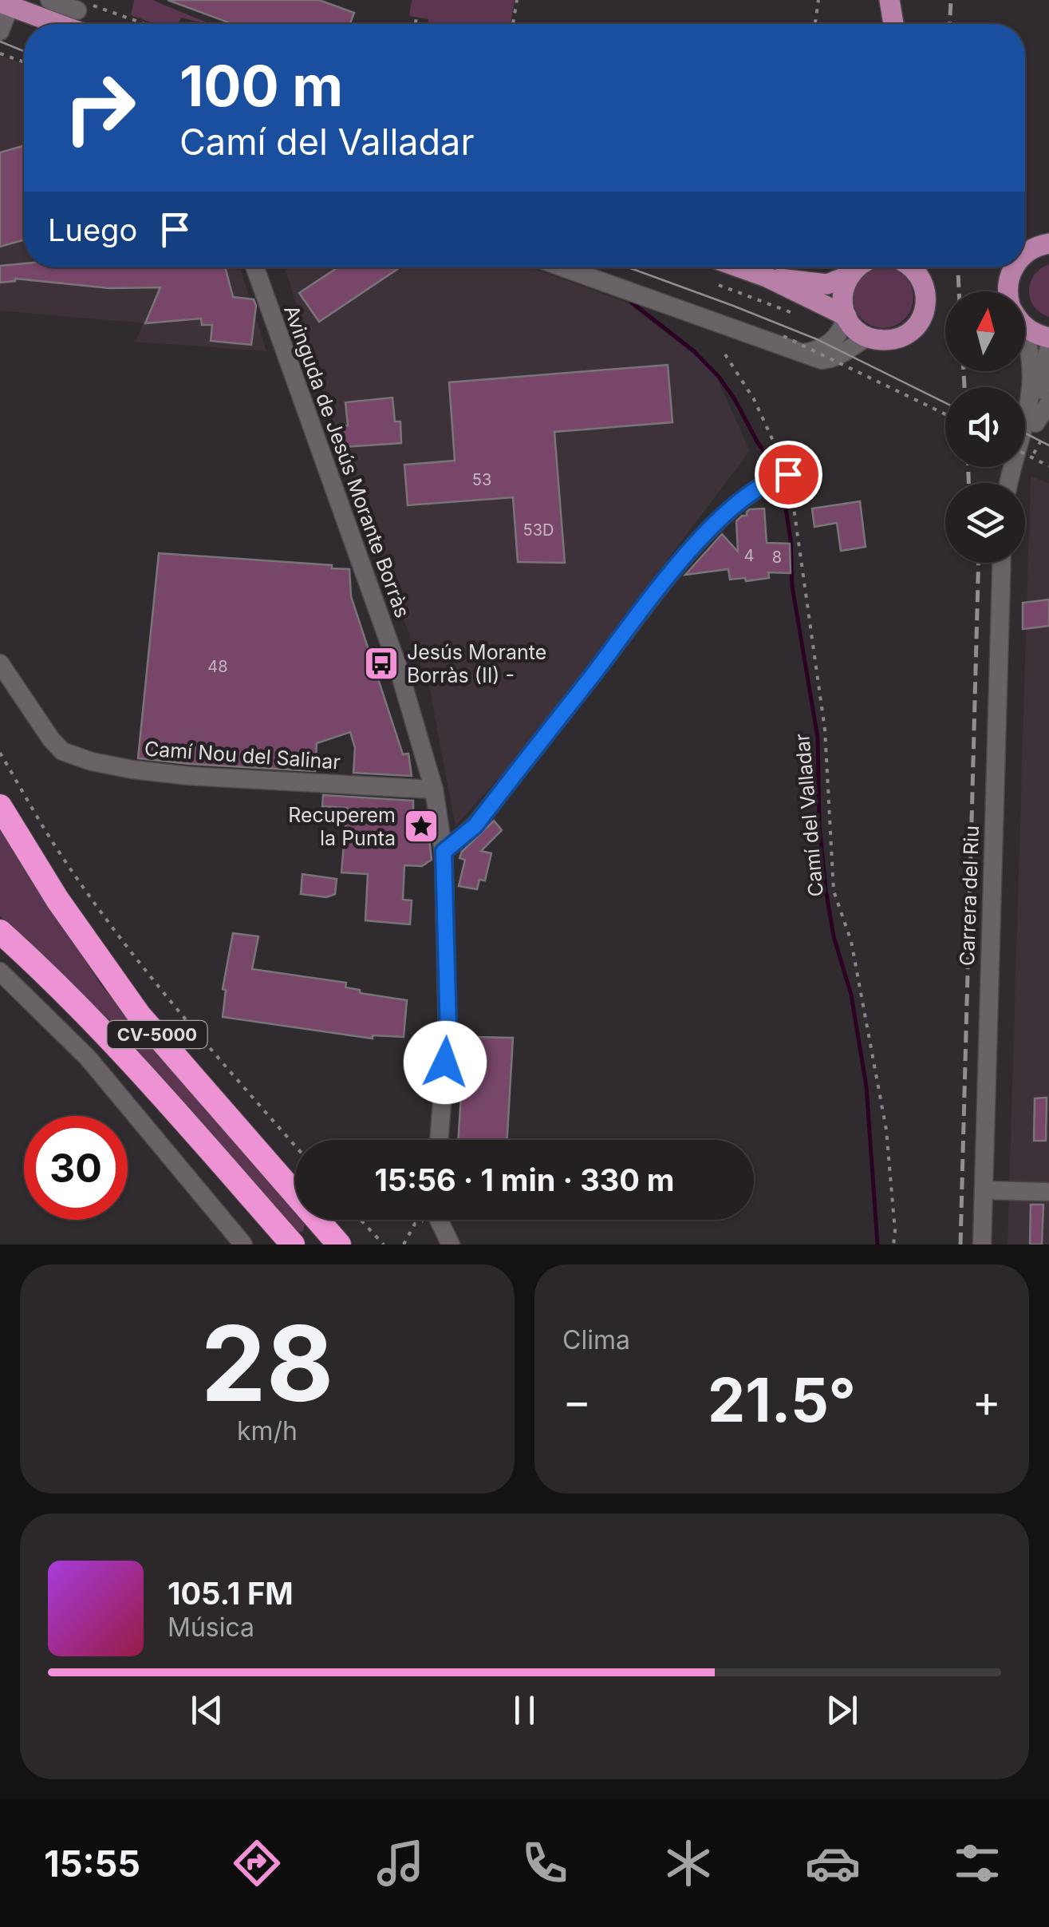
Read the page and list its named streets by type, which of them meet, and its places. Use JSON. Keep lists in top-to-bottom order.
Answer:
{
  "streets": {
    "highway": ["CV-5000"],
    "street": ["Avinguda de Jesús Morante Borràs", "Camí Nou del Salinar", "Carrera del Riu"],
    "path": ["Camí del Valladar"]
  },
  "crossings": [
    ["Avinguda de Jesús Morante Borràs", "Camí Nou del Salinar"]
  ],
  "places": {
    "bus stop": ["Jesús Morante Borràs (II) -"],
    "place": ["Recuperem la Punta"]
  },
  "house_numbers": [
    "53",
    "53D",
    "4",
    "8",
    "48"
  ],
  "north": "top",
  "page": {
    "turn": ["100 m", "Camí del Valladar"],
    "then": "Luego",
    "limit": "30",
    "trip": "15:56 · 1 min · 330 m",
    "tile": [
      ["28", "km/h"],
      "Clima"
    ],
    "heat": ["−", "21.5°", "+"],
    "song": ["105.1 FM", "Música"],
    "tabs": "15:55"
  }
}
